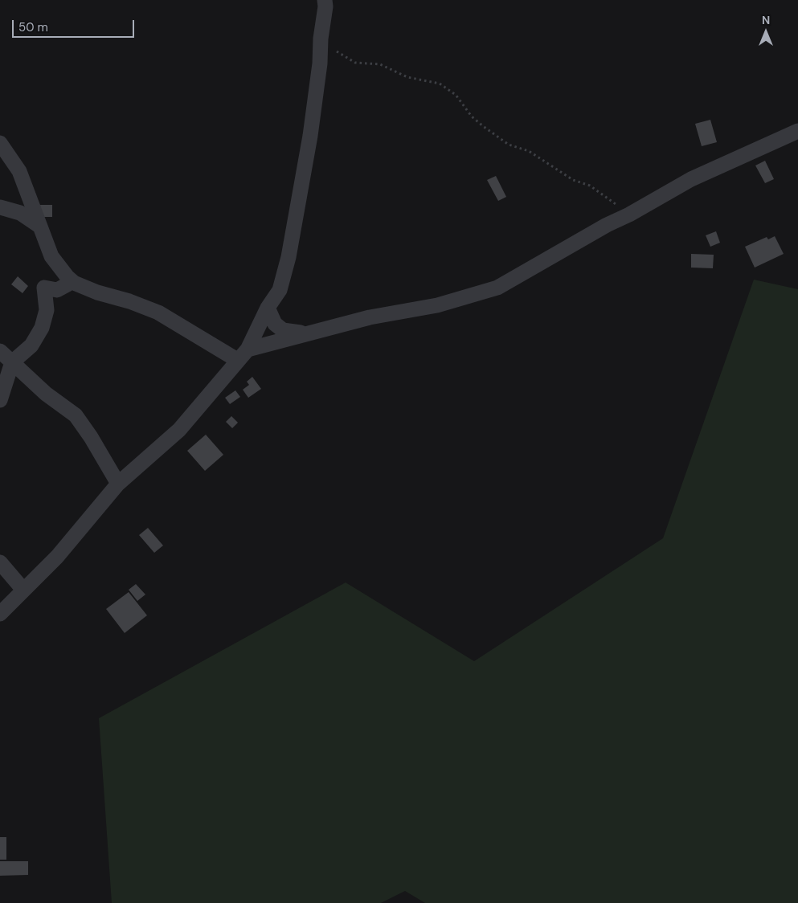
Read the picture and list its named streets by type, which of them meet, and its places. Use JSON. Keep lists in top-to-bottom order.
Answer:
{
  "scale_bar": "50 m",
  "north": "top"
}
